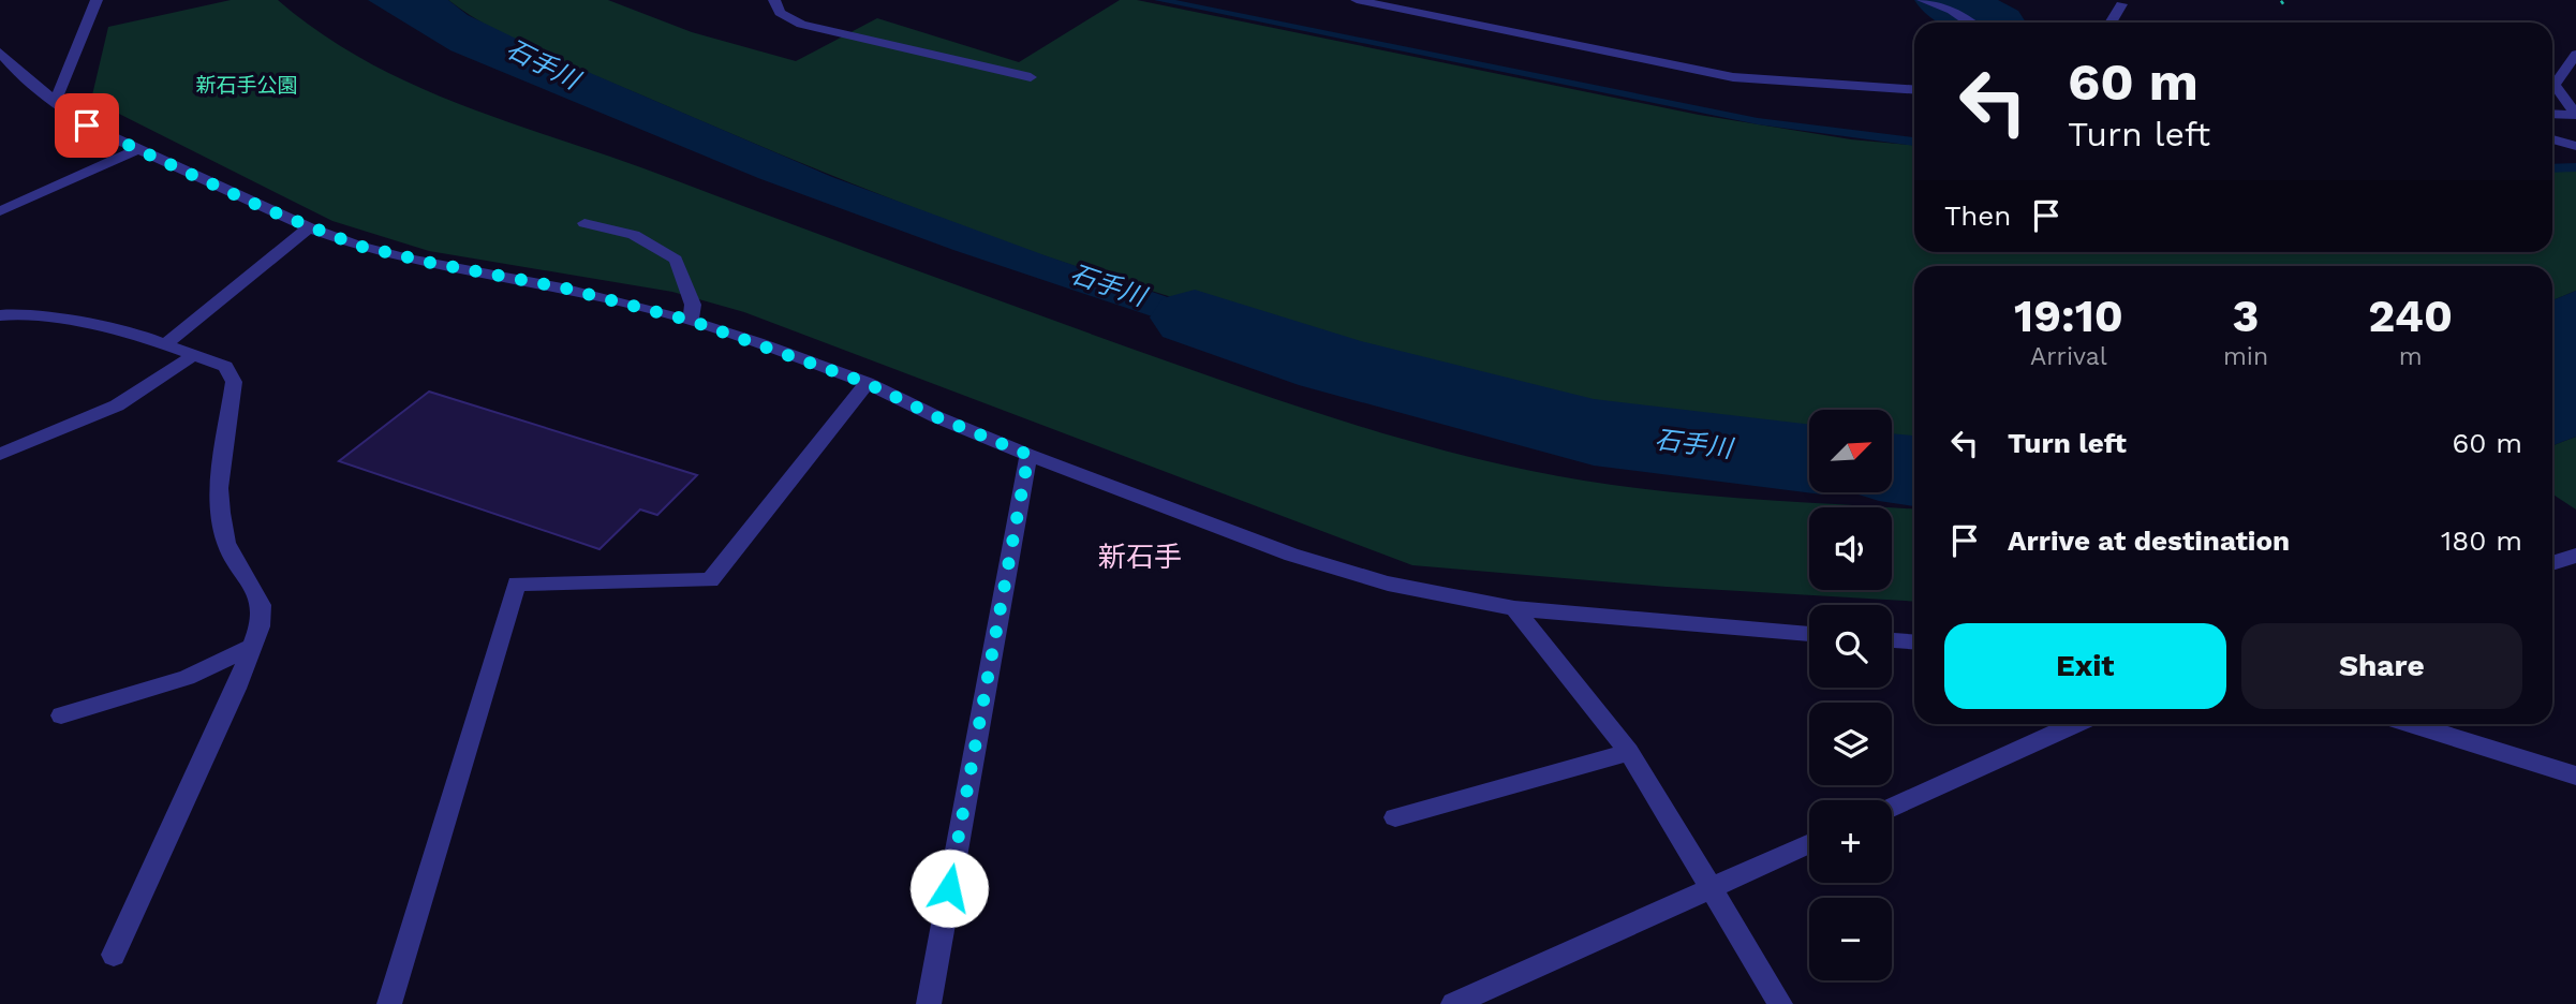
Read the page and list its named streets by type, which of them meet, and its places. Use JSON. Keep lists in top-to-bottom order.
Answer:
{
  "districts": ["新石手"],
  "water": ["石手川"],
  "parks": ["新石手公園"],
  "north": "top right",
  "page": {
    "turn": ["60 m", "Turn left"],
    "then": "Then",
    "eta": [
      "19:10",
      "Arrival",
      "3",
      "min",
      "240",
      "m"
    ],
    "list": [
      {
        "name": "Turn left",
        "value": "60 m"
      },
      {
        "name": "Arrive at destination",
        "value": "180 m"
      }
    ],
    "map_buttons": ["+", "−"],
    "buttons": ["Exit", "Share"]
  }
}
